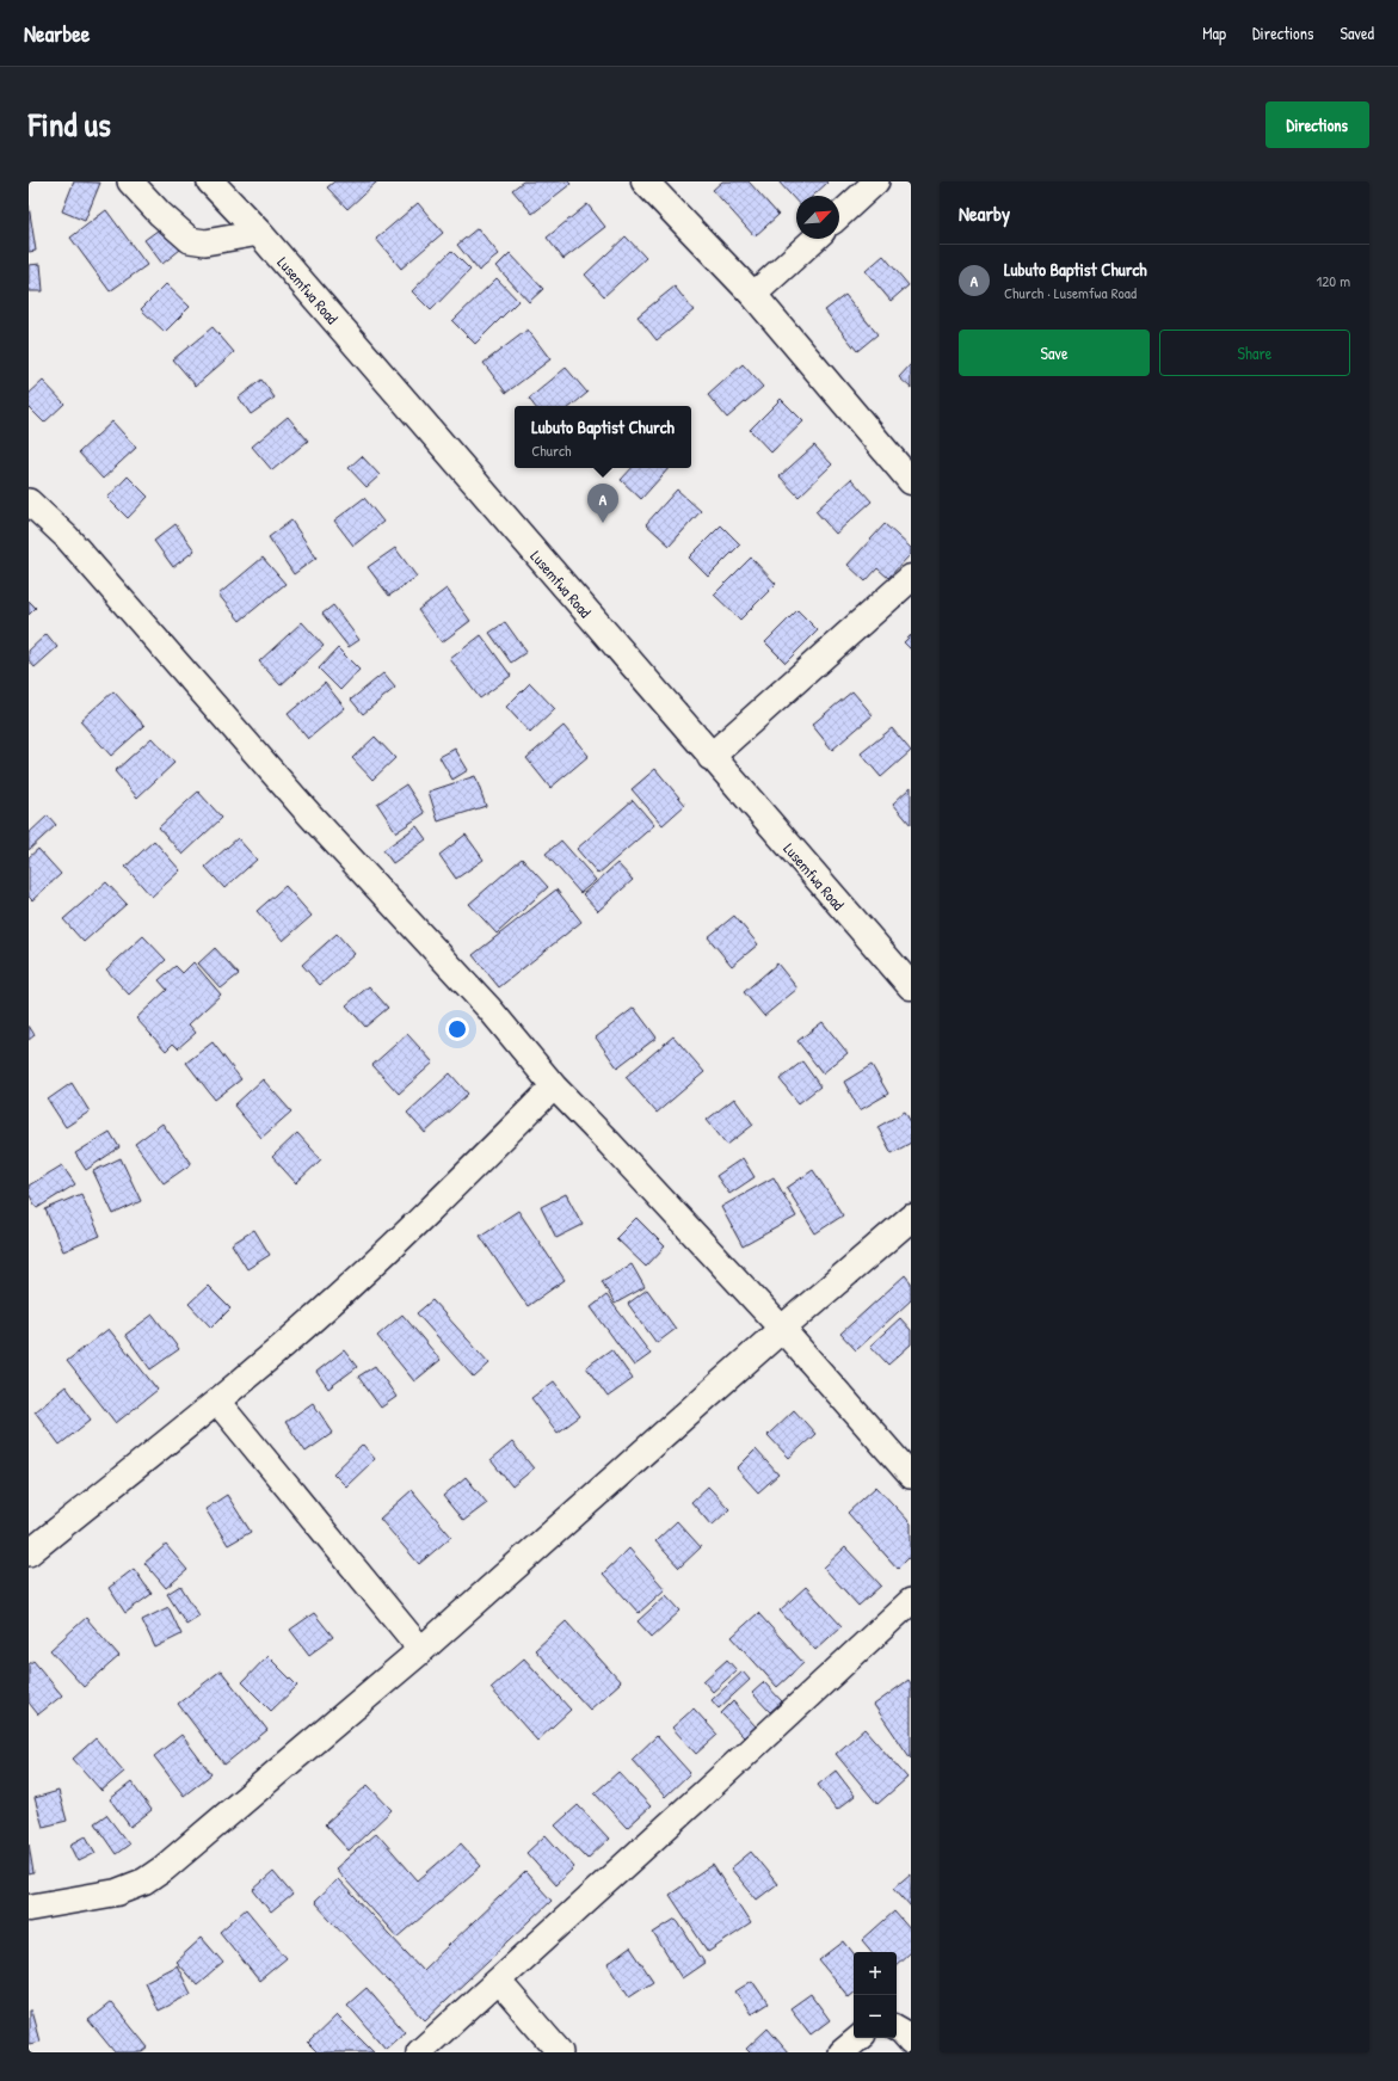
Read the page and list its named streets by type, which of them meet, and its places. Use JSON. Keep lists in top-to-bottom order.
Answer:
{
  "streets": {
    "street": ["Lusemfwa Road"]
  },
  "north": "top right",
  "page": {
    "header": "Nearbee",
    "nav": ["Map", "Directions", "Saved"],
    "title": "Find us",
    "buttons": [
      "Directions",
      ["Save", "Share"]
    ],
    "heading": "Nearby",
    "list": [
      {
        "mark": "A",
        "name": "Lubuto Baptist Church",
        "note": "Church · Lusemfwa Road",
        "value": "120 m"
      }
    ],
    "popup": ["Lubuto Baptist Church", "Church"],
    "pins": "A",
    "map_buttons": ["+", "−"]
  }
}
